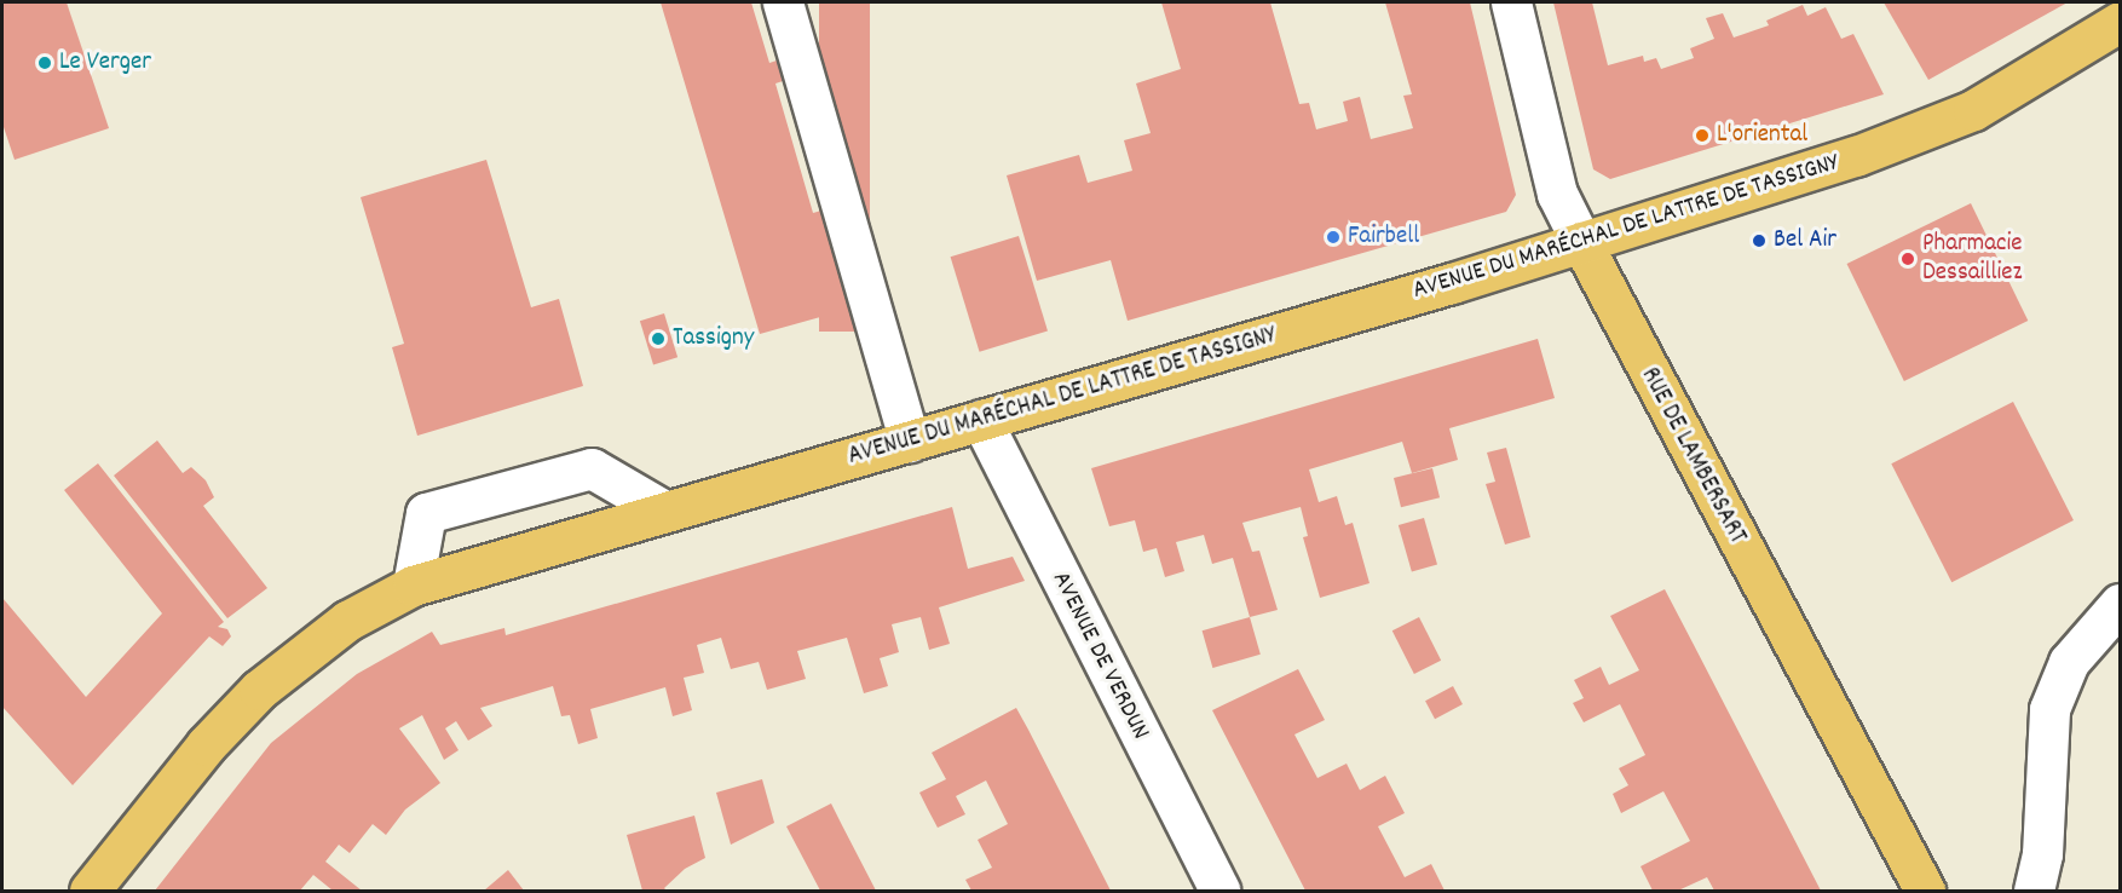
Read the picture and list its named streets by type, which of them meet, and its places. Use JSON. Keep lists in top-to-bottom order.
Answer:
{
  "streets": {
    "main road": ["AVENUE DU MARÉCHAL DE LATTRE DE TASSIGNY", "RUE DE LAMBERSART"],
    "street": ["AVENUE DE VERDUN"]
  },
  "crossings": [
    ["AVENUE DU MARÉCHAL DE LATTRE DE TASSIGNY", "RUE DE LAMBERSART"],
    ["AVENUE DU MARÉCHAL DE LATTRE DE TASSIGNY", "AVENUE DE VERDUN"]
  ],
  "places": [
    "Le Verger",
    "L'oriental",
    "Fairbell",
    "Bel Air",
    "Pharmacie Dessailliez",
    "Tassigny"
  ]
}
